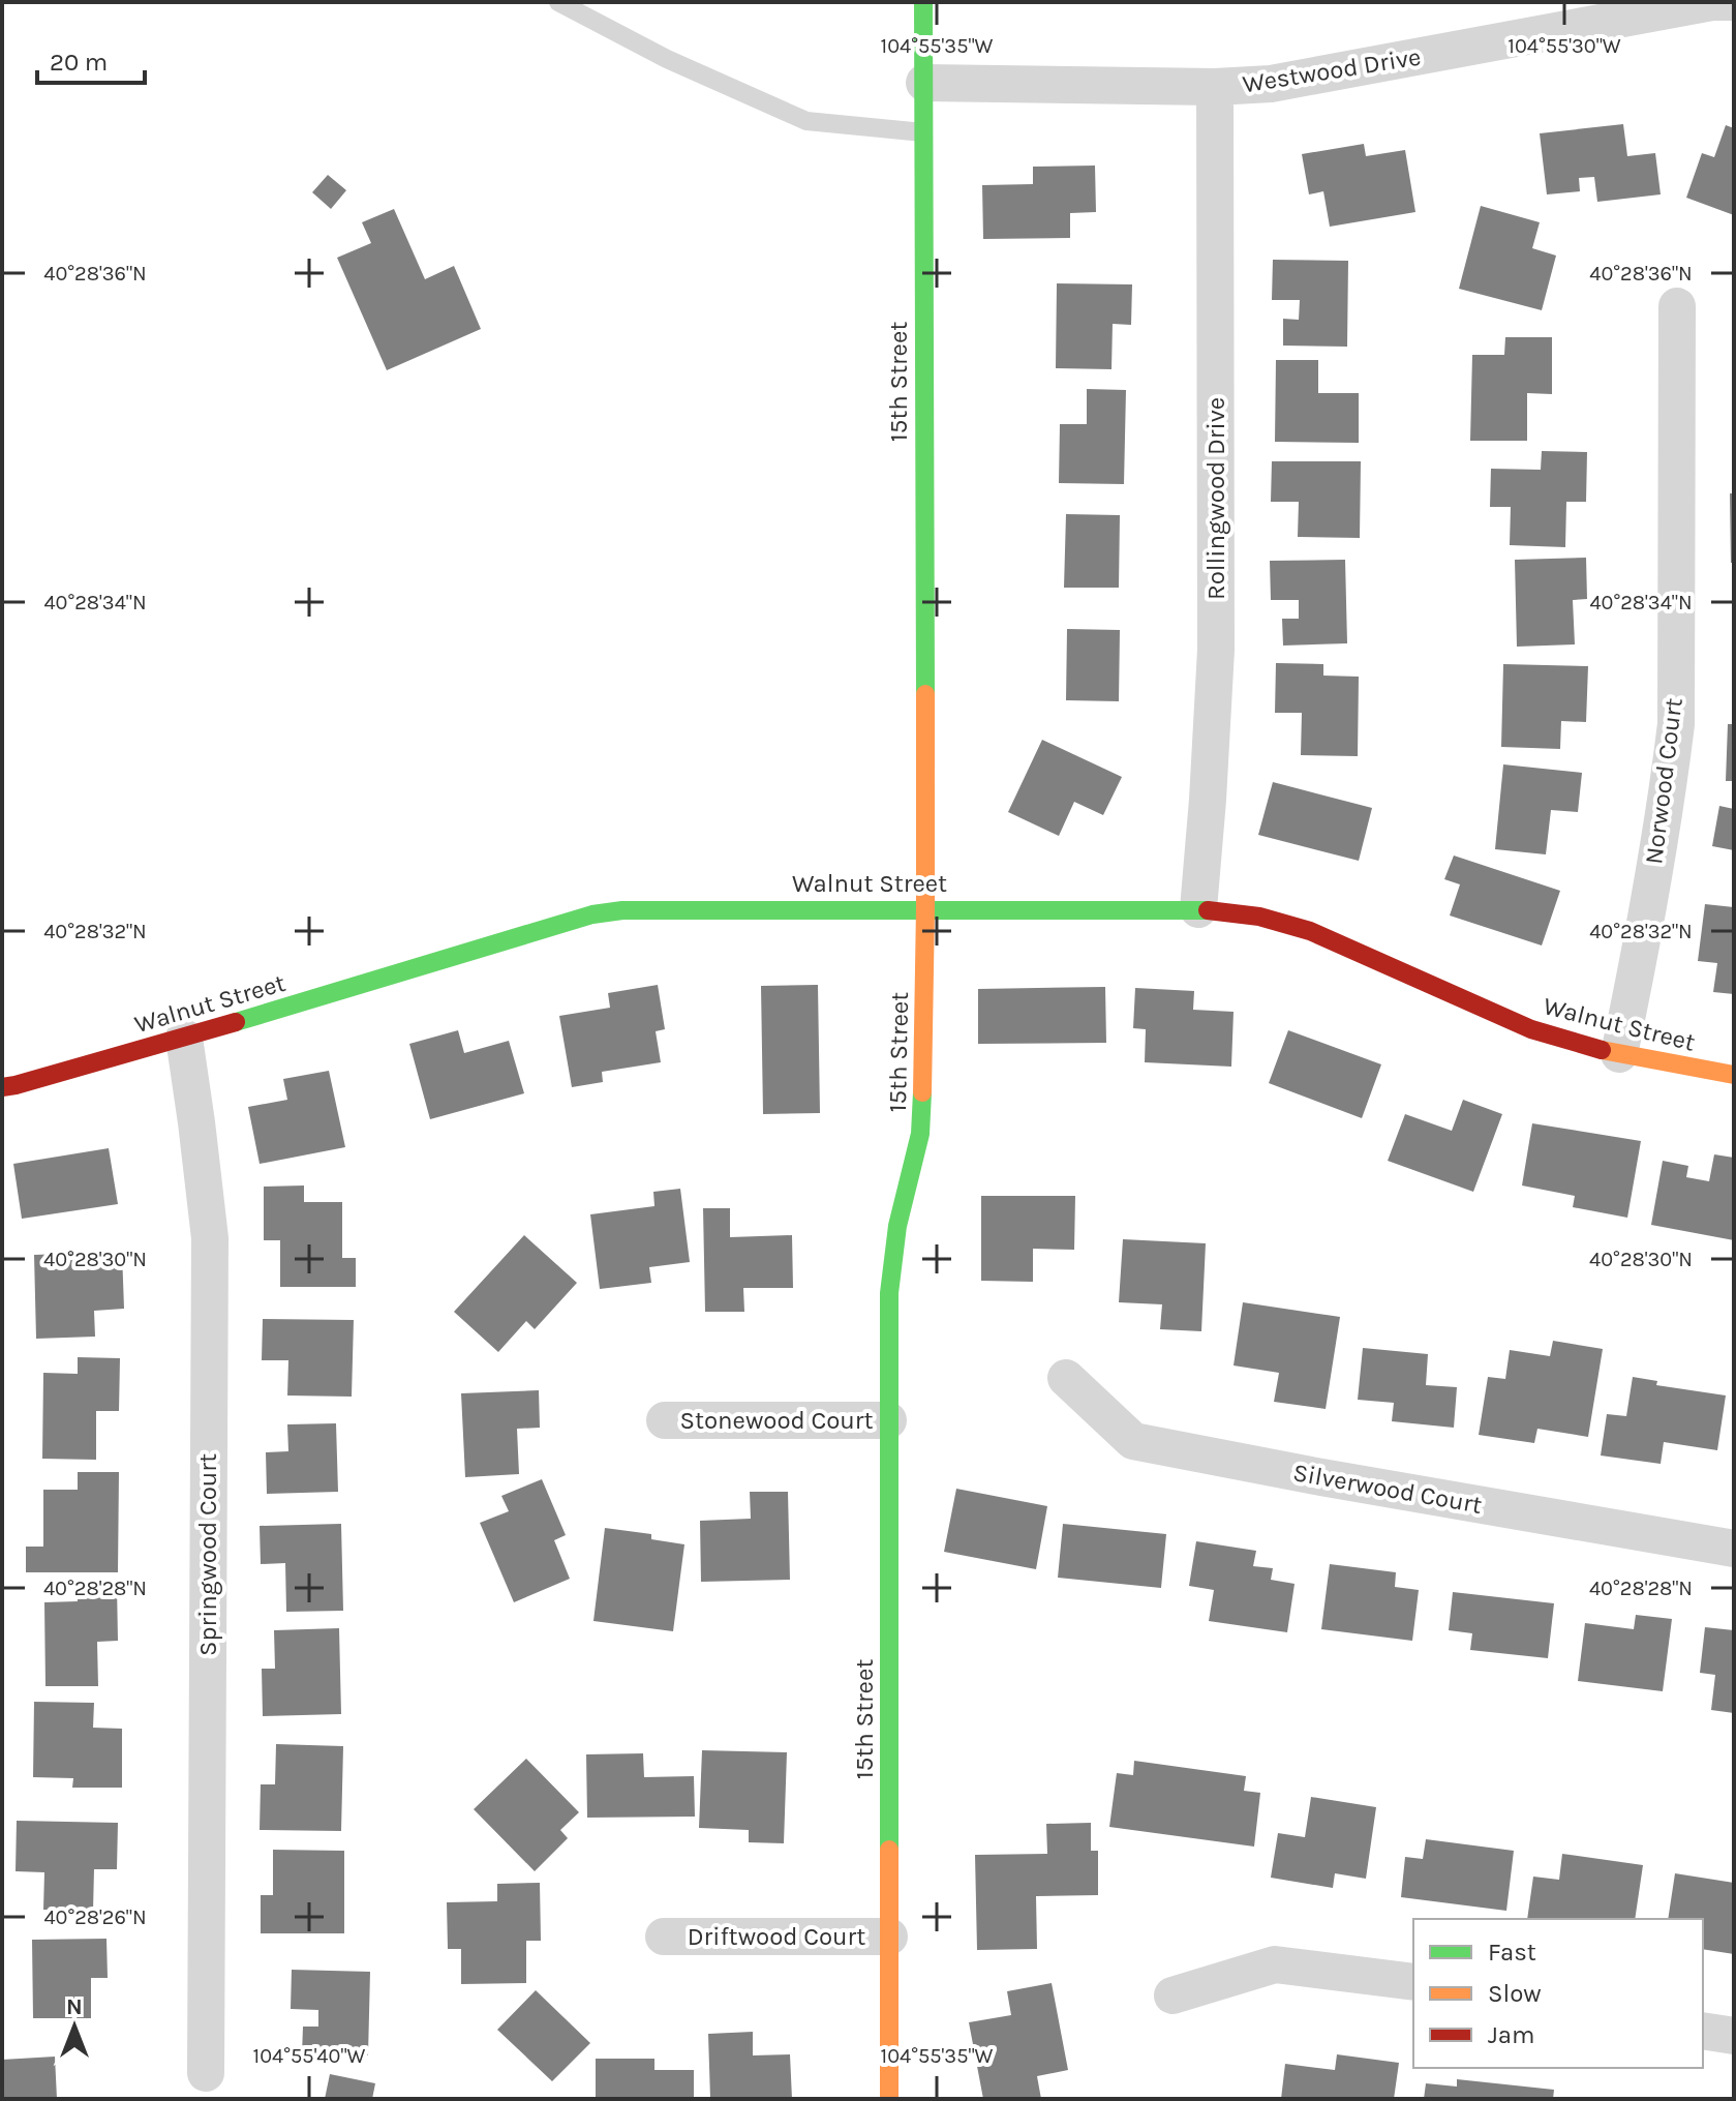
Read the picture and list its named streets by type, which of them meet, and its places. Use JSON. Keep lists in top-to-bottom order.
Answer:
{
  "streets": {
    "street": [
      "Westwood Drive",
      "15th Street",
      "Rollingwood Drive",
      "Norwood Court",
      "Walnut Street",
      "Stonewood Court",
      "Silverwood Court",
      "Springwood Court",
      "Driftwood Court"
    ]
  },
  "crossings": [
    ["Westwood Drive", "15th Street"],
    ["Westwood Drive", "Rollingwood Drive"],
    ["15th Street", "Walnut Street"],
    ["15th Street", "Stonewood Court"],
    ["15th Street", "Driftwood Court"],
    ["Rollingwood Drive", "Walnut Street"],
    ["Norwood Court", "Walnut Street"],
    ["Walnut Street", "Springwood Court"]
  ],
  "legend": ["Fast", "Slow", "Jam"],
  "scale_bar": "20 m",
  "north": "top",
  "coordinates": [
    "104°55'35\"W",
    "104°55'30\"W",
    "40°28'36\"N",
    "40°28'34\"N",
    "40°28'32\"N",
    "40°28'30\"N",
    "40°28'28\"N",
    "40°28'26\"N",
    "104°55'40\"W"
  ]
}
